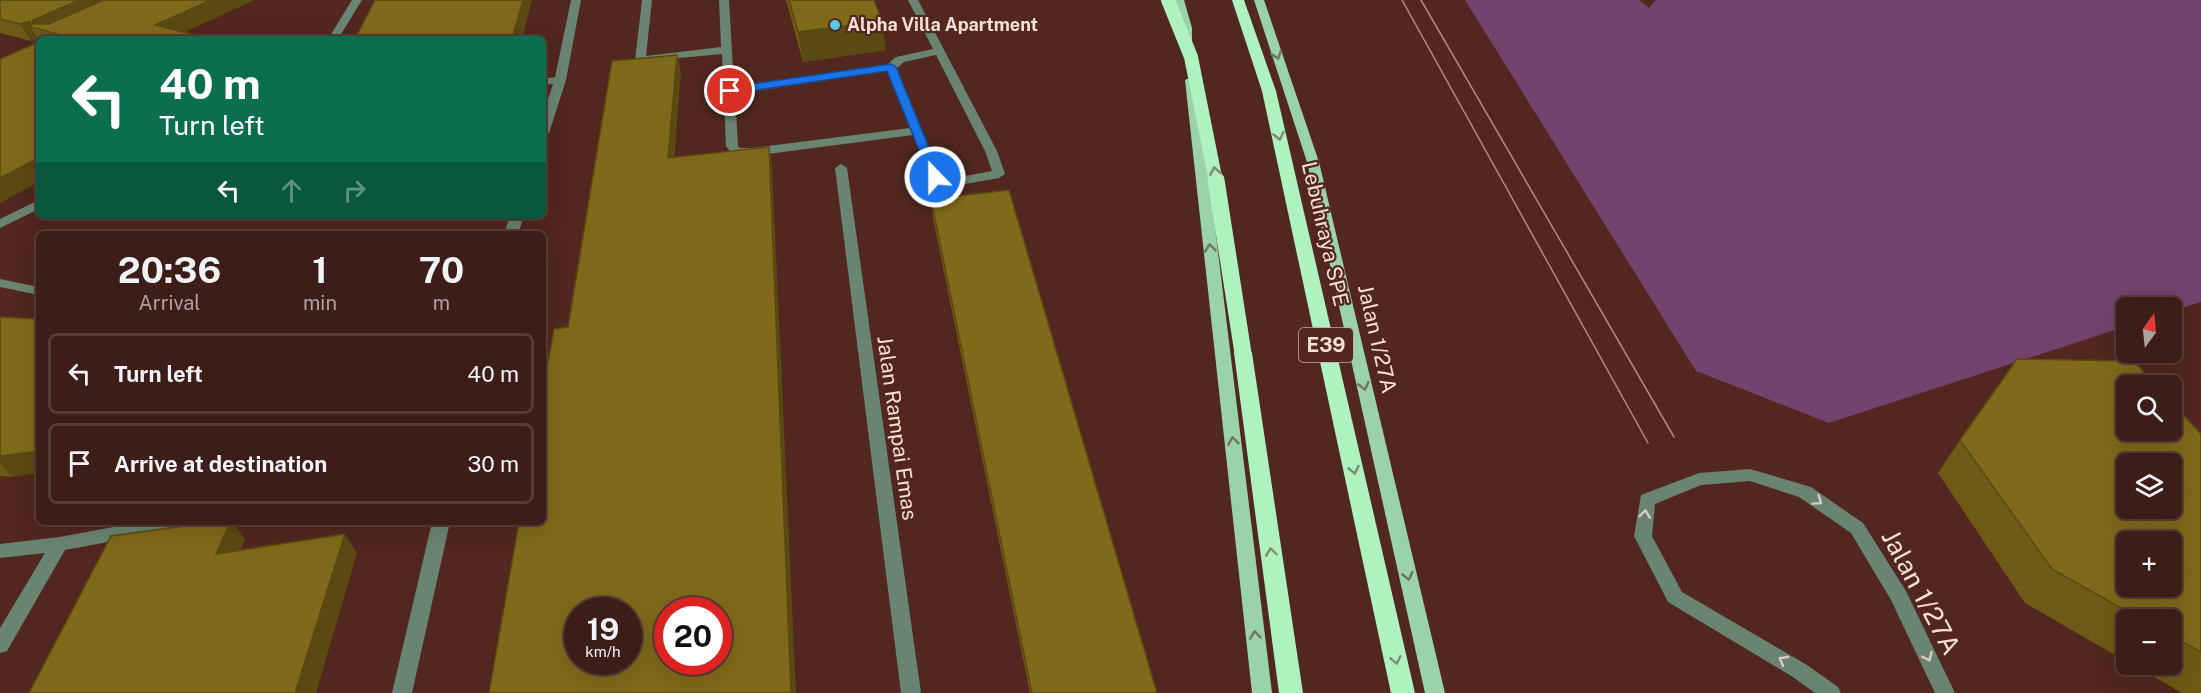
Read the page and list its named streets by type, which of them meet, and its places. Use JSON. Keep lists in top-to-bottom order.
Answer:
{
  "streets": {
    "highway": ["Lebuhraya SPE", "E39"],
    "main road": ["Jalan 1/27A"],
    "street": ["Jalan Rampai Emas"]
  },
  "places": ["Alpha Villa Apartment"],
  "north": "top",
  "page": {
    "turn": ["40 m", "Turn left"],
    "eta": [
      "20:36",
      "Arrival",
      "1",
      "min",
      "70",
      "m"
    ],
    "map_buttons": ["+", "−"],
    "list": [
      {
        "name": "Turn left",
        "value": "40 m"
      },
      {
        "name": "Arrive at destination",
        "value": "30 m"
      }
    ],
    "speed": "19 km/h",
    "limit": "20"
  }
}
